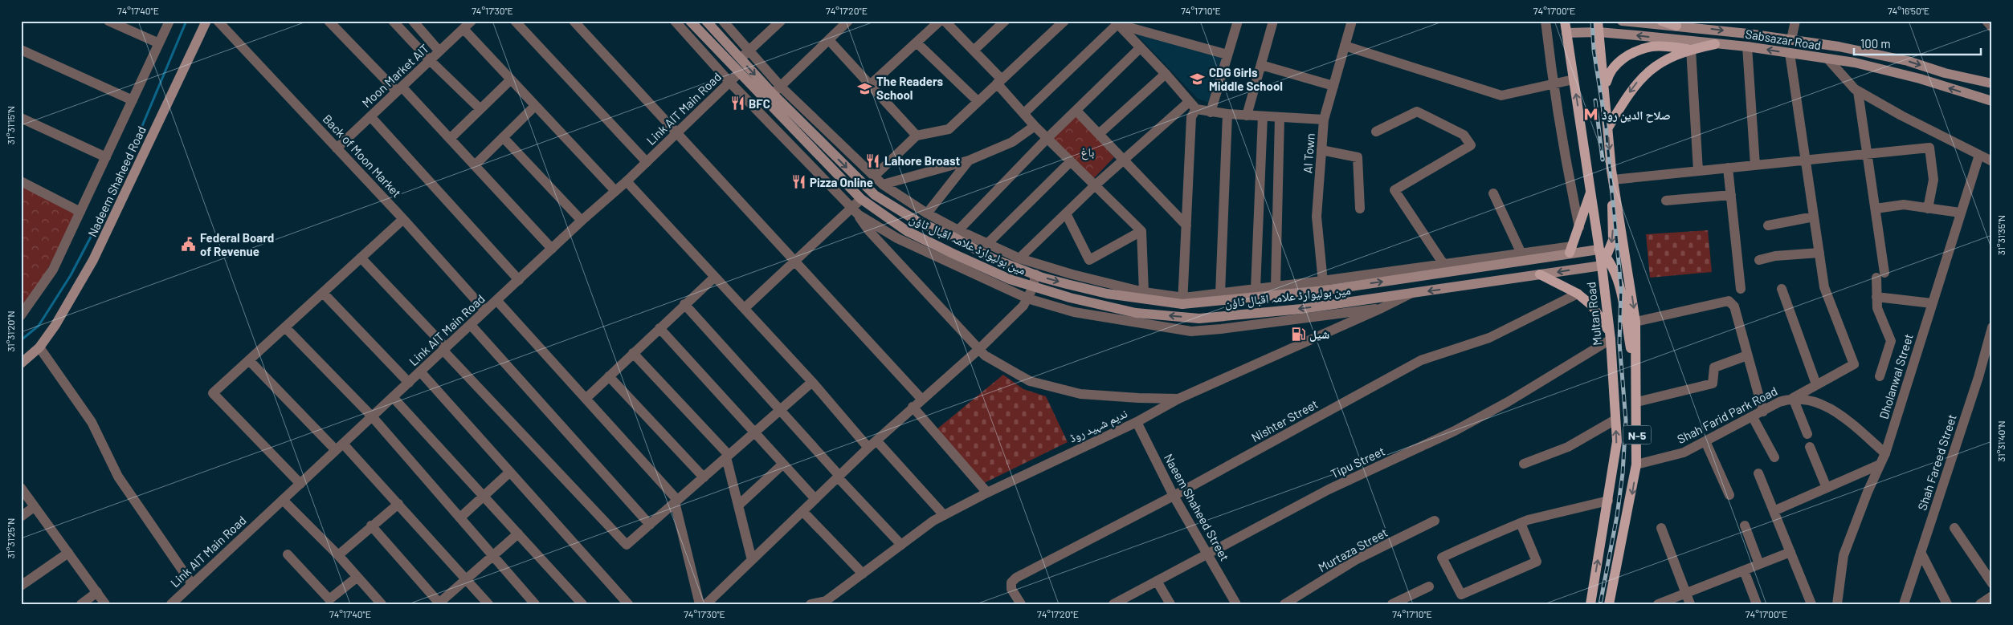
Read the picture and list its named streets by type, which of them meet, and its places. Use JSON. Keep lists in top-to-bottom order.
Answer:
{
  "streets": {
    "main road": [
      "Sabsazar Road",
      "Nadeem Shaheed Road",
      "مین بولیوارڈ علامہ اقبال ٹاؤن",
      "Multan Road",
      "N-5"
    ],
    "street": [
      "Moon Market AIT",
      "Link AIT Main Road",
      "AI Town",
      "Back of Moon Market",
      "Dholanwal Street",
      "Shah Farid Park Road",
      "Nishter Street",
      "ندیم شہید روڈ",
      "Tipu Street",
      "Shah Fareed Street",
      "Naeem Shaheed Street",
      "Murtaza Street"
    ]
  },
  "crossings": [
    ["Sabsazar Road", "Multan Road"],
    ["Sabsazar Road", "N-5"],
    ["Moon Market AIT", "Back of Moon Market"],
    ["Link AIT Main Road", "Back of Moon Market"],
    ["Link AIT Main Road", "مین بولیوارڈ علامہ اقبال ٹاؤن"],
    ["AI Town", "مین بولیوارڈ علامہ اقبال ٹاؤن"],
    ["مین بولیوارڈ علامہ اقبال ٹاؤن", "Multan Road"],
    ["مین بولیوارڈ علامہ اقبال ٹاؤن", "ندیم شہید روڈ"],
    ["Multan Road", "Tipu Street"],
    ["Dholanwal Street", "Shah Farid Park Road"],
    ["Shah Farid Park Road", "N-5"],
    ["Nishter Street", "Naeem Shaheed Street"],
    ["ندیم شہید روڈ", "Naeem Shaheed Street"],
    ["Tipu Street", "Naeem Shaheed Street"]
  ],
  "parks": ["باغ"],
  "places": {
    "school or university": ["CDG Girls Middle School", "The Readers School"],
    "restaurant": ["BFC", "Lahore Broast", "Pizza Online"],
    "metro station": ["صلاح الدین روڈ"],
    "public building": ["Federal Board of Revenue"],
    "fuel station": ["شیل"]
  },
  "scale_bar": "100 m",
  "coordinates": [
    "74°17'40\"E",
    "74°17'30\"E",
    "74°17'20\"E",
    "74°17'10\"E",
    "74°17'00\"E",
    "74°16'50\"E",
    "31°31'15\"N",
    "31°31'35\"N",
    "31°31'20\"N",
    "31°31'40\"N",
    "31°31'25\"N"
  ]
}
